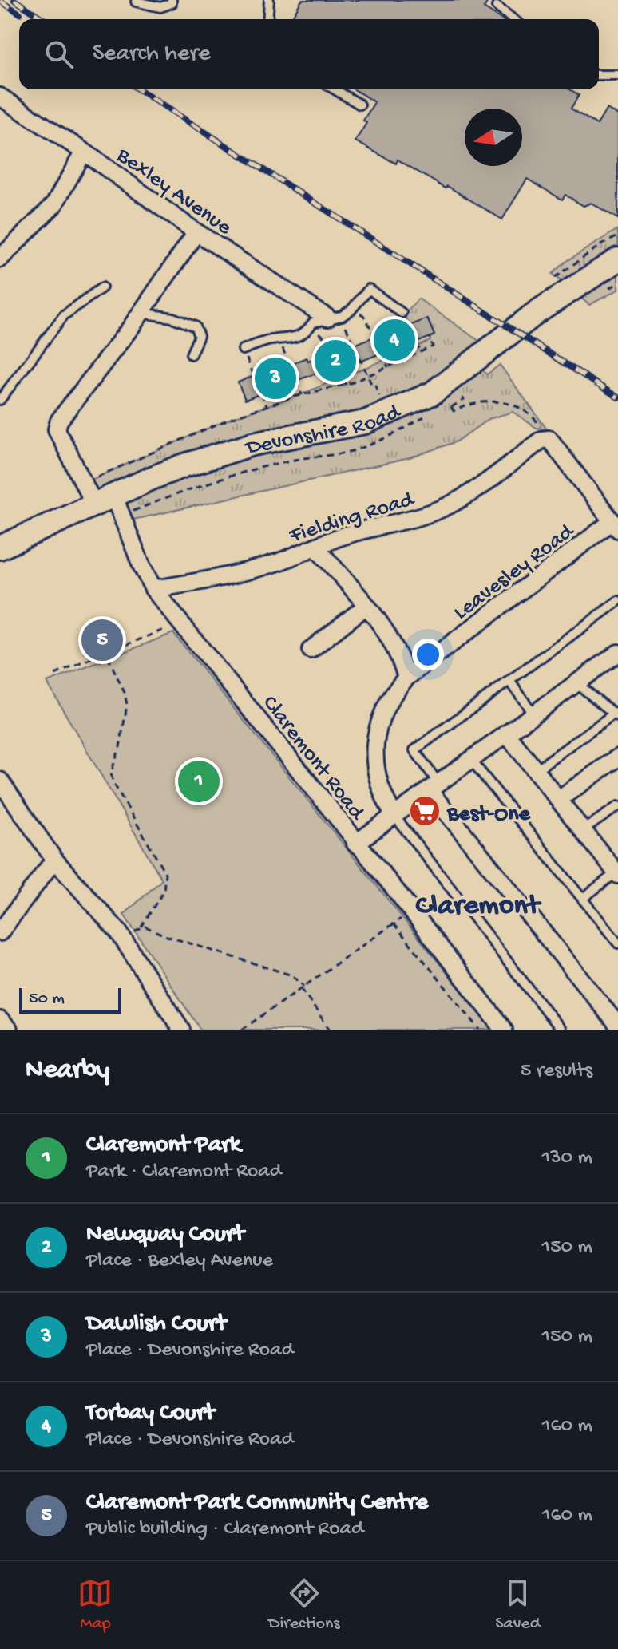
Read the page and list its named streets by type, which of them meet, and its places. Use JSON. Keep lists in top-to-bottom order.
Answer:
{
  "streets": {
    "main road": ["Devonshire Road"],
    "street": [
      "Bexley Avenue",
      "Fielding Road",
      "Leavesley Road",
      "Claremont Road"
    ]
  },
  "crossings": [
    ["Bexley Avenue", "Claremont Road"],
    ["Devonshire Road", "Claremont Road"],
    ["Fielding Road", "Claremont Road"]
  ],
  "districts": ["Claremont"],
  "places": {
    "supermarket": ["Best-One"]
  },
  "scale_bar": "50 m",
  "north": "left",
  "page": {
    "search": "Search here",
    "pins": [
      "4",
      "2",
      "3",
      "5",
      "1"
    ],
    "scale": "50 m",
    "heading": ["Nearby", "5 results"],
    "list": [
      {
        "mark": "1",
        "name": "Claremont Park",
        "note": "Park · Claremont Road",
        "value": "130 m"
      },
      {
        "mark": "2",
        "name": "Newquay Court",
        "note": "Place · Bexley Avenue",
        "value": "150 m"
      },
      {
        "mark": "3",
        "name": "Dawlish Court",
        "note": "Place · Devonshire Road",
        "value": "150 m"
      },
      {
        "mark": "4",
        "name": "Torbay Court",
        "note": "Place · Devonshire Road",
        "value": "160 m"
      },
      {
        "mark": "5",
        "name": "Claremont Park Community Centre",
        "note": "Public building · Claremont Road",
        "value": "160 m"
      }
    ],
    "nav": ["Map", "Directions", "Saved"]
  }
}
